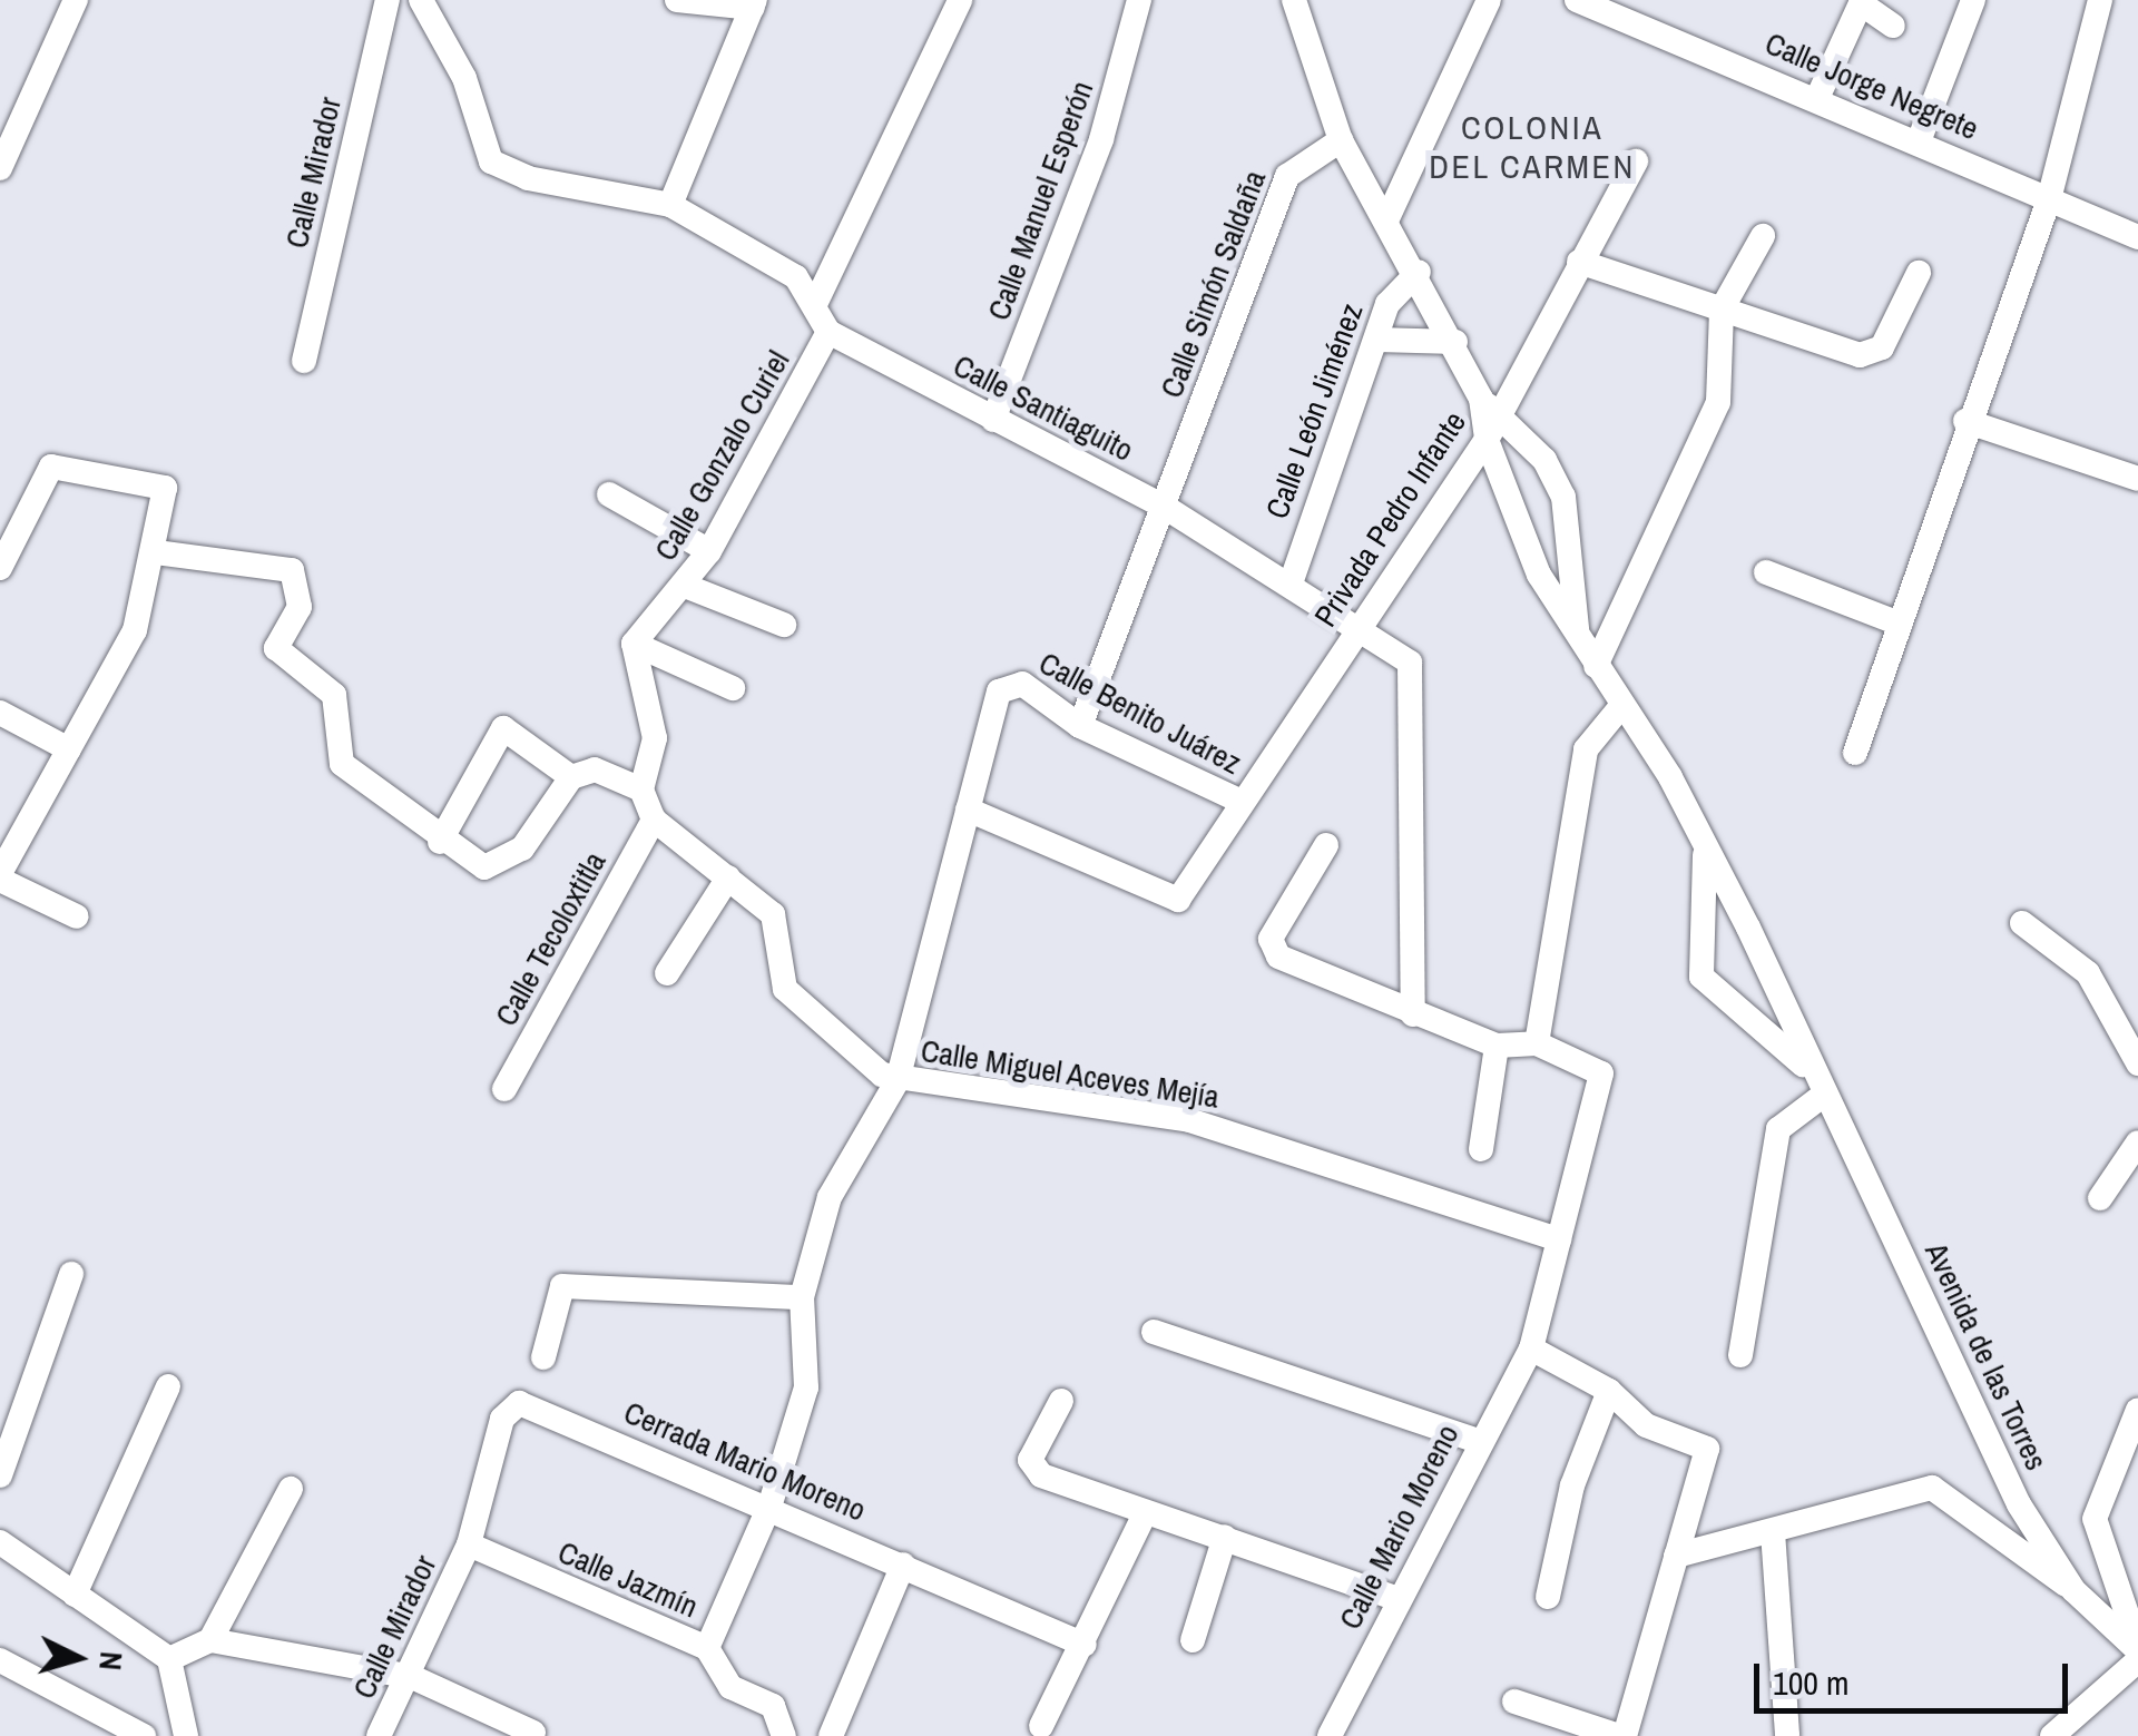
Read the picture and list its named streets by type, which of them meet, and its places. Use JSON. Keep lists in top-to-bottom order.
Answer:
{
  "streets": {
    "street": [
      "Calle Jorge Negrete",
      "Calle Mirador",
      "Calle Manuel Esperón",
      "Calle Simón Saldaña",
      "Calle Santiaguito",
      "Calle León Jiménez",
      "Calle Gonzalo Curiel",
      "Privada Pedro Infante",
      "Calle Benito Juárez",
      "Calle Tecoloxtitla",
      "Calle Miguel Aceves Mejía",
      "Avenida de las Torres",
      "Cerrada Mario Moreno",
      "Calle Mario Moreno",
      "Calle Jazmín"
    ]
  },
  "crossings": [
    ["Calle Mirador", "Cerrada Mario Moreno"],
    ["Calle Mirador", "Calle Jazmín"],
    ["Calle Manuel Esperón", "Calle Santiaguito"],
    ["Calle Simón Saldaña", "Calle Santiaguito"],
    ["Calle Simón Saldaña", "Calle Benito Juárez"],
    ["Calle Simón Saldaña", "Avenida de las Torres"],
    ["Calle Santiaguito", "Calle León Jiménez"],
    ["Calle Santiaguito", "Calle Gonzalo Curiel"],
    ["Calle Santiaguito", "Privada Pedro Infante"],
    ["Calle León Jiménez", "Avenida de las Torres"],
    ["Privada Pedro Infante", "Calle Benito Juárez"],
    ["Privada Pedro Infante", "Avenida de las Torres"],
    ["Calle Tecoloxtitla", "Calle Miguel Aceves Mejía"],
    ["Calle Miguel Aceves Mejía", "Calle Mario Moreno"],
    ["Cerrada Mario Moreno", "Calle Jazmín"]
  ],
  "districts": ["COLONIA DEL CARMEN"],
  "scale_bar": "100 m",
  "north": "right"
}
